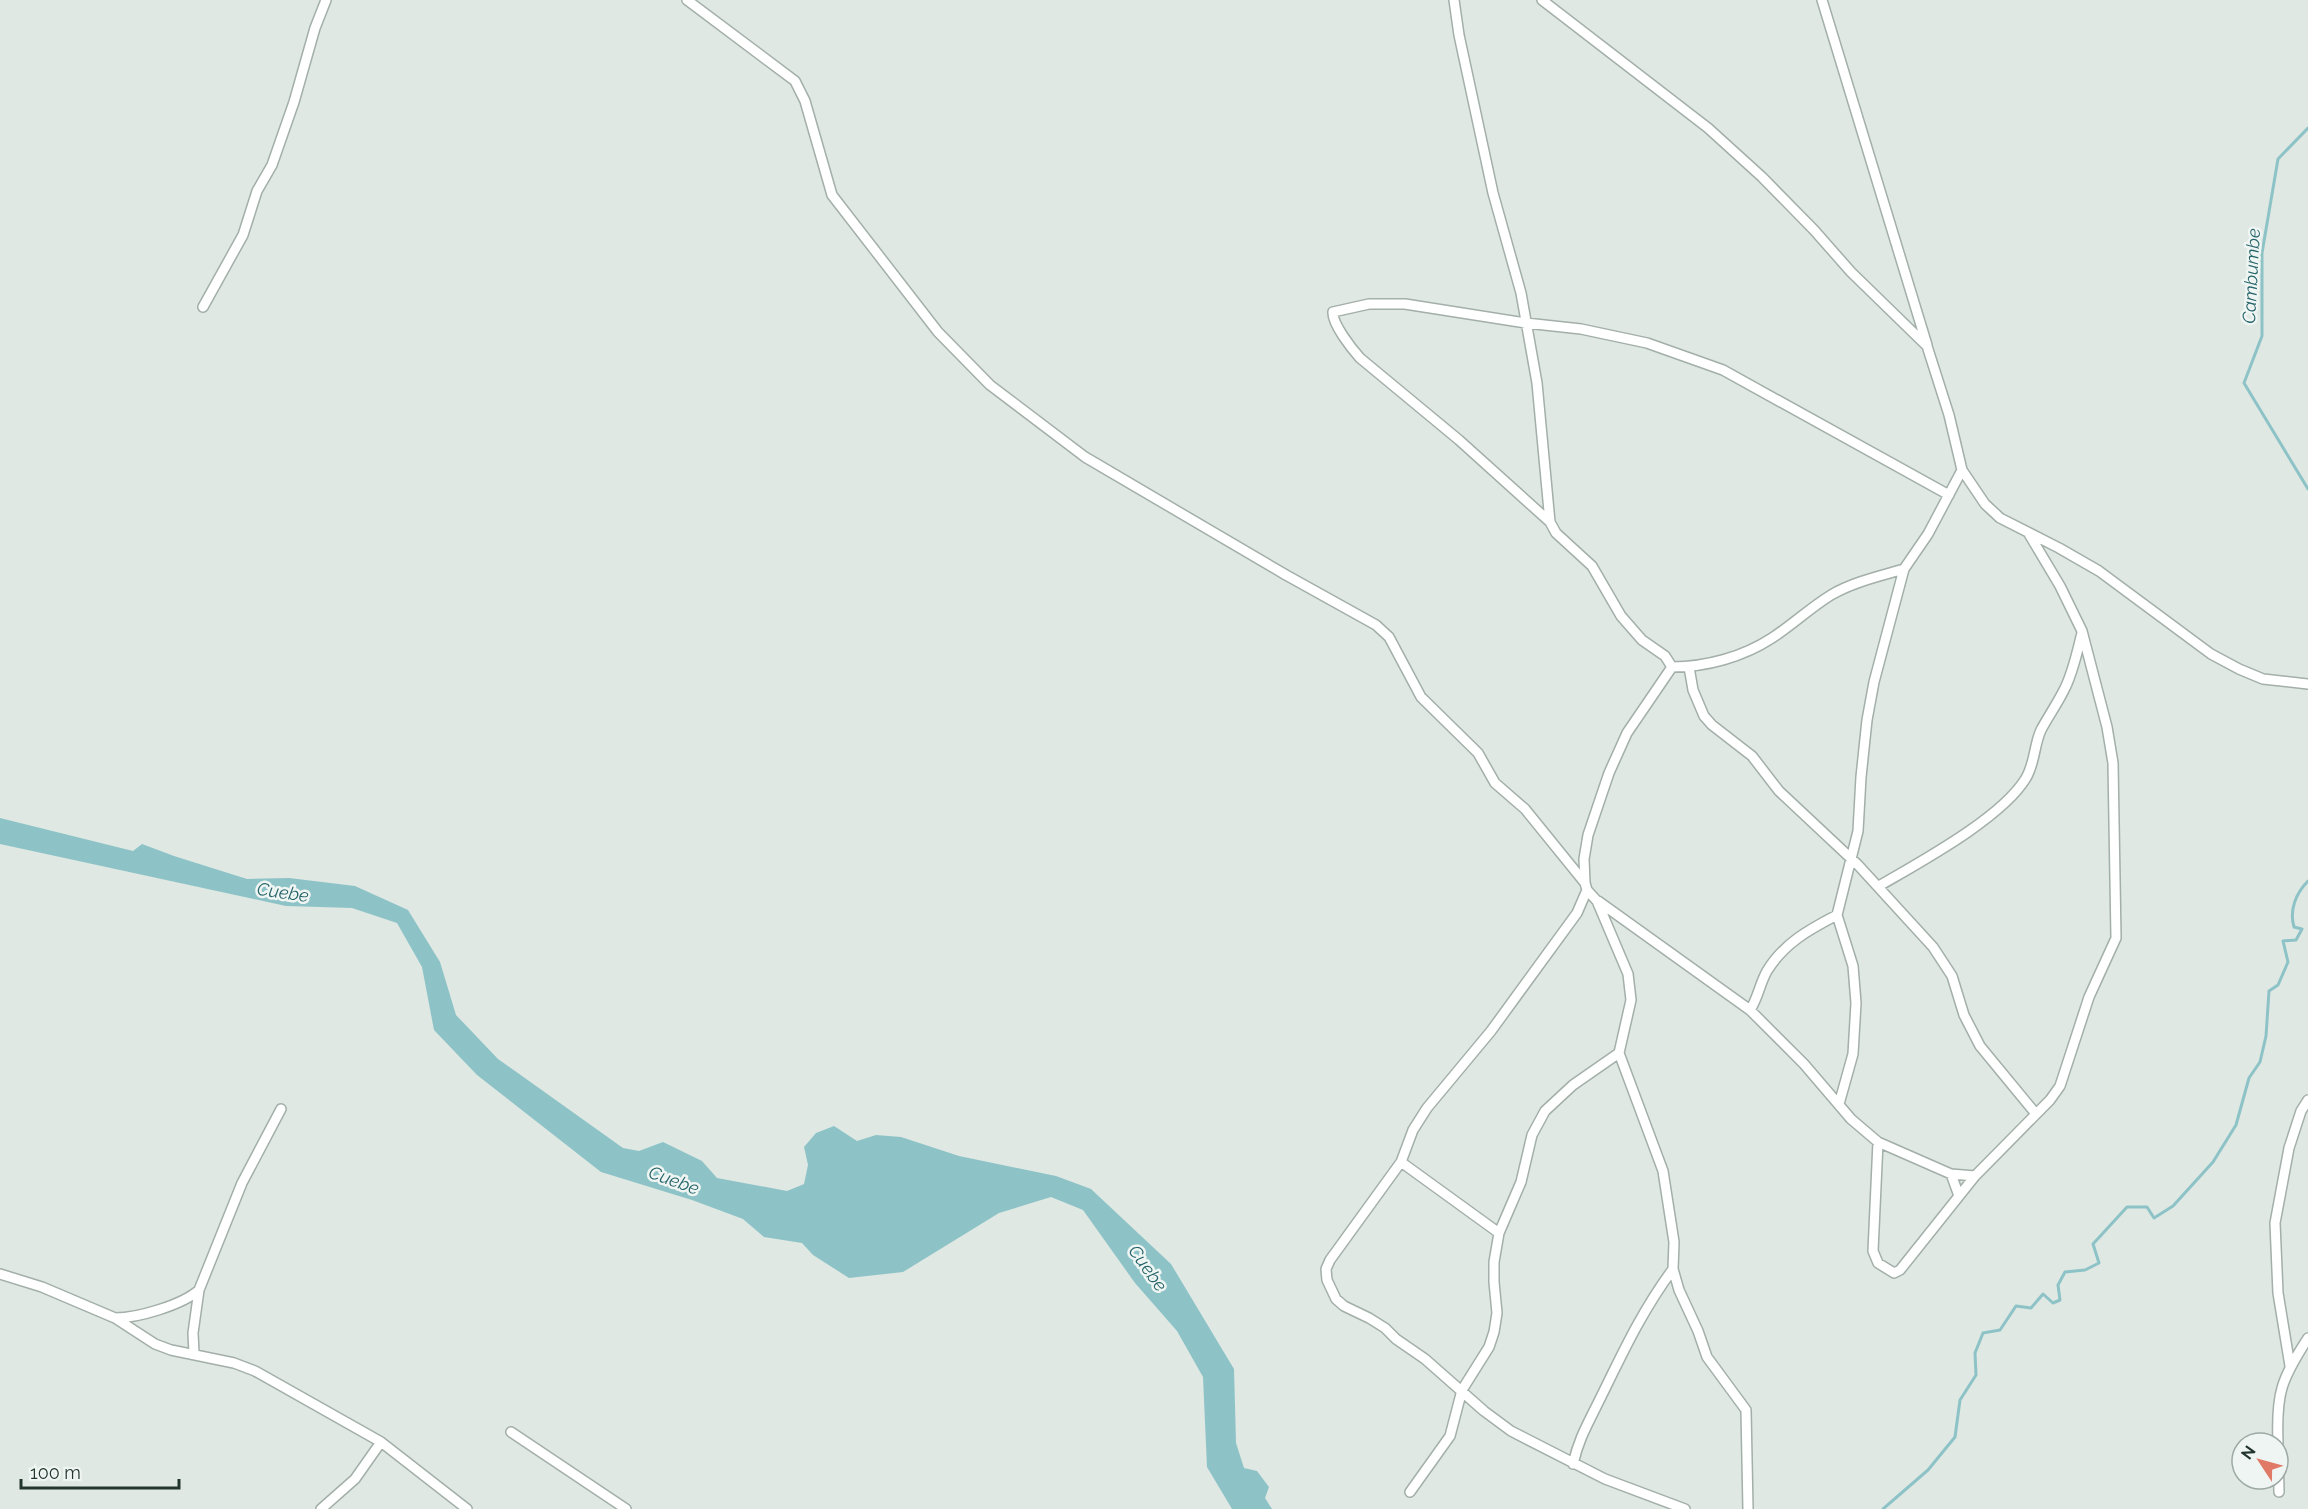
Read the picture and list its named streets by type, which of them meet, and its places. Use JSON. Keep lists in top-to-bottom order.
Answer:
{
  "water": ["Cambumbe", "Cuebe"],
  "scale_bar": "100 m",
  "north": "top left"
}
